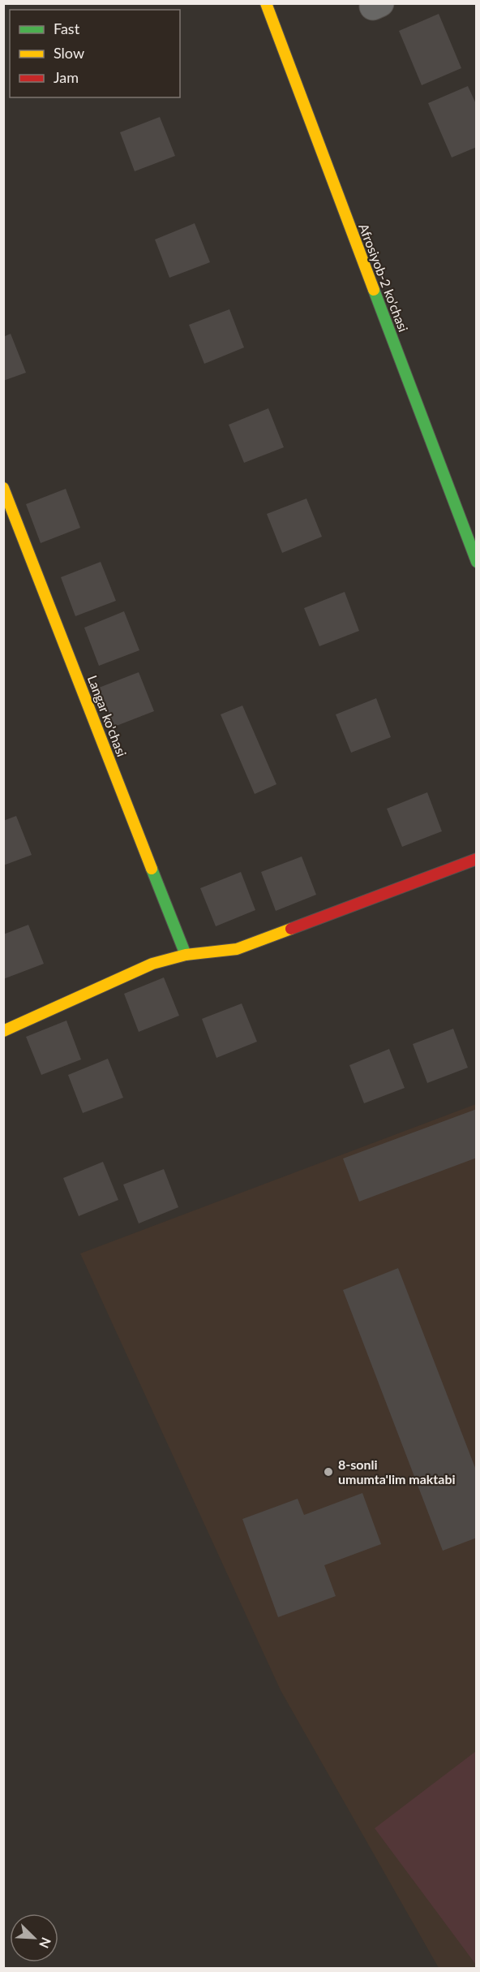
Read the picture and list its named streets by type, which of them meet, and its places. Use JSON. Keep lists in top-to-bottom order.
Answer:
{
  "streets": {
    "street": ["Afrosiyob-2 ko'chasi", "Langar ko'chasi"]
  },
  "places": ["8-sonli umumta'lim maktabi"],
  "legend": ["Fast", "Slow", "Jam"],
  "north": "bottom right"
}
